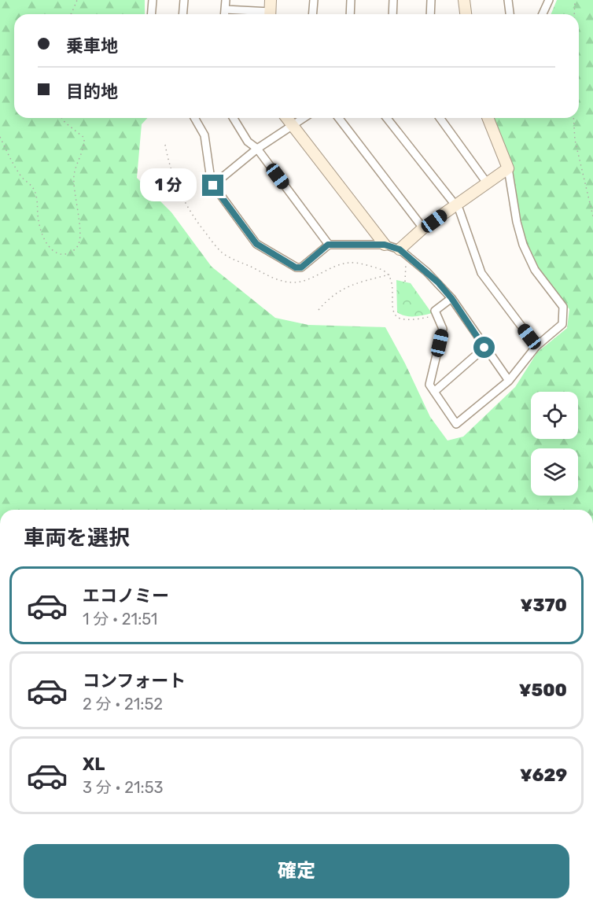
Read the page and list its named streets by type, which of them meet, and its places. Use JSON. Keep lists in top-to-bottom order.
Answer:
{
  "page": {
    "banner": ["乗車地", "目的地"],
    "bubble": "1 分",
    "heading": "車両を選択",
    "list": [
      {
        "name": "エコノミー",
        "note": "1 分 · 21:51",
        "value": "¥370"
      },
      {
        "name": "コンフォート",
        "note": "2 分 · 21:52",
        "value": "¥500"
      },
      {
        "name": "XL",
        "note": "3 分 · 21:53",
        "value": "¥629"
      }
    ],
    "buttons": "確定"
  }
}
